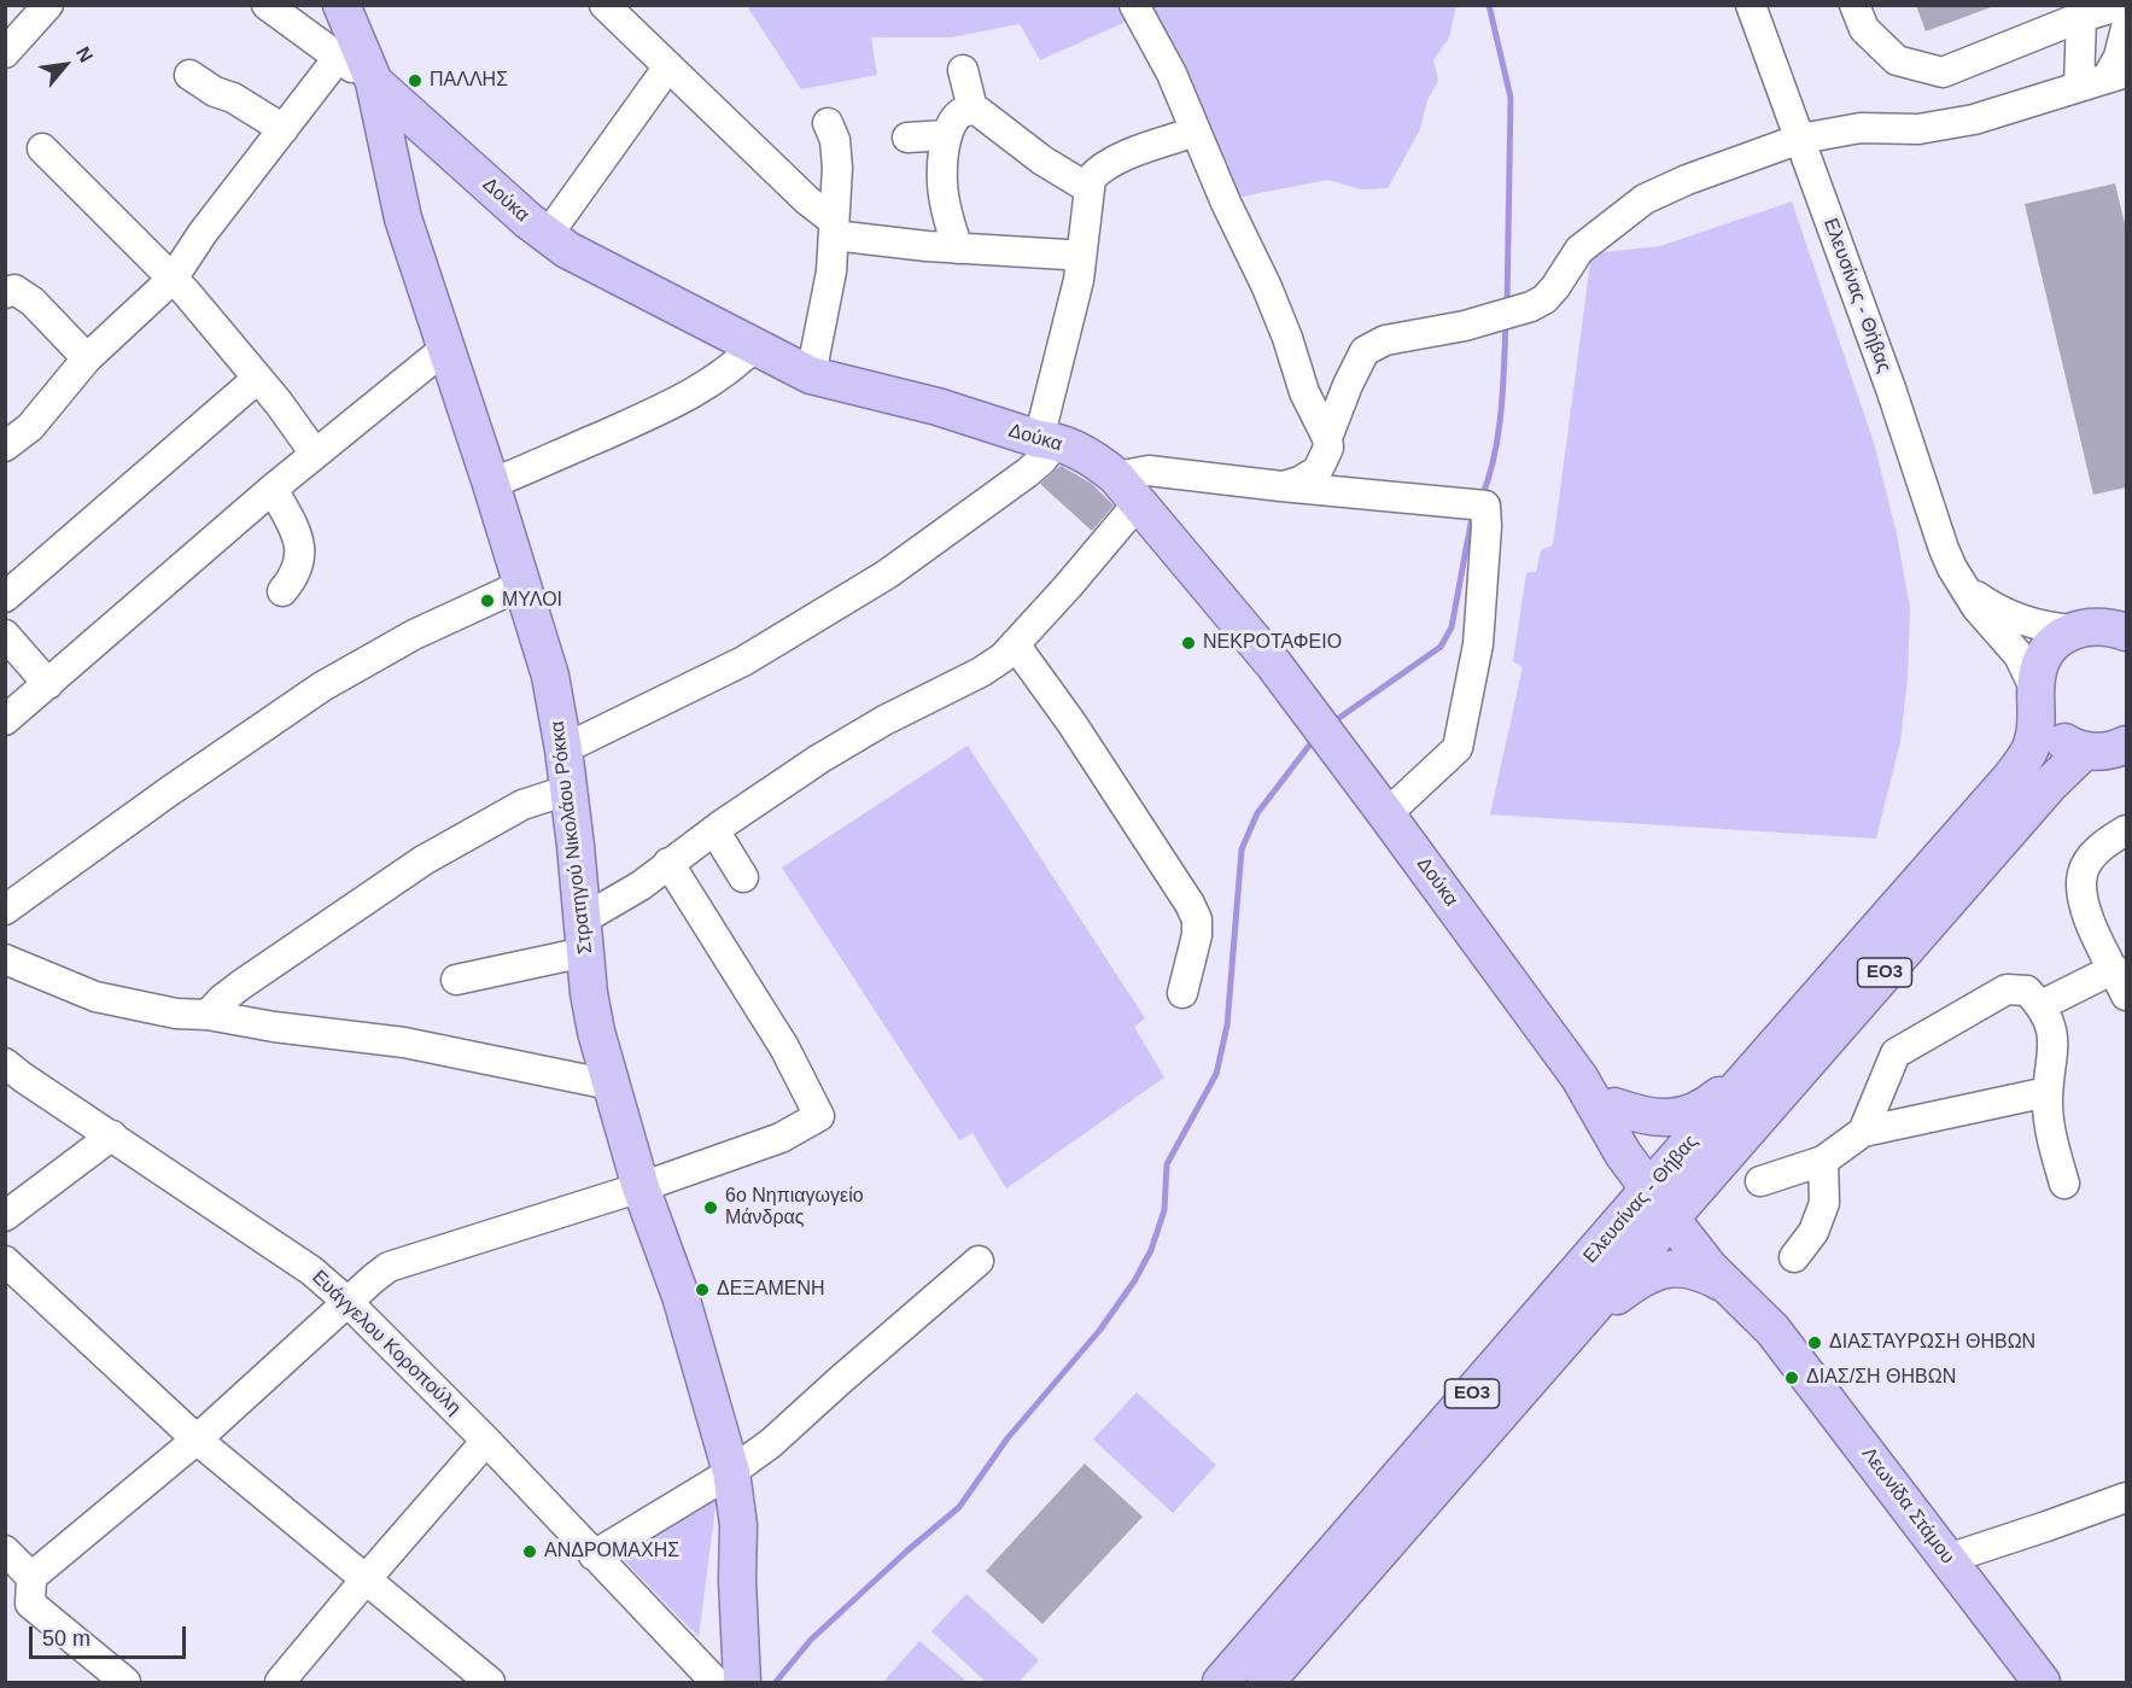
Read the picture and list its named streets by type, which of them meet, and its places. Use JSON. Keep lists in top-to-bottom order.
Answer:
{
  "streets": {
    "main road": [
      "Δούκα",
      "Ελευσίνας - Θήβας",
      "Στρατηγού Νικολάου Ρόκκα",
      "ΕΟ3",
      "Λεωνίδα Στάμου"
    ],
    "street": ["Ευάγγελου Κοροπούλη"]
  },
  "crossings": [
    ["Δούκα", "Ελευσίνας - Θήβας"],
    ["Δούκα", "Στρατηγού Νικολάου Ρόκκα"],
    ["Δούκα", "ΕΟ3"],
    ["Δούκα", "Λεωνίδα Στάμου"],
    ["Ελευσίνας - Θήβας", "ΕΟ3"],
    ["Ελευσίνας - Θήβας", "Λεωνίδα Στάμου"],
    ["ΕΟ3", "Λεωνίδα Στάμου"]
  ],
  "places": [
    "ΠΑΛΛΗΣ",
    "ΜΥΛΟΙ",
    "ΝΕΚΡΟΤΑΦΕΙΟ",
    "6ο Νηπιαγωγείο Μάνδρας",
    "ΔΕΞΑΜΕΝΗ",
    "ΔΙΑΣΤΑΥΡΩΣΗ ΘΗΒΩΝ",
    "ΔΙΑΣ/ΣΗ ΘΗΒΩΝ",
    "ΑΝΔΡΟΜΑΧΗΣ"
  ],
  "scale_bar": "50 m",
  "north": "top right"
}
